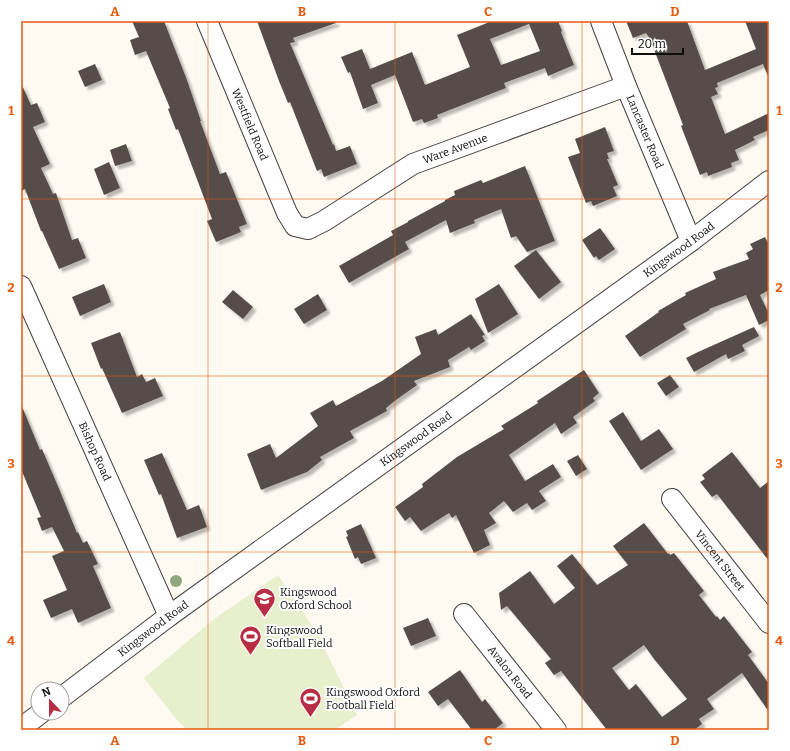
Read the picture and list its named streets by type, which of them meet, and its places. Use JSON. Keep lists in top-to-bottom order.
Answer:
{
  "streets": {
    "street": [
      "Westfield Road",
      "Lancaster Road",
      "Ware Avenue",
      "Kingswood Road",
      "Bishop Road",
      "Vincent Street",
      "Avalon Road"
    ]
  },
  "crossings": [
    ["Westfield Road", "Ware Avenue"],
    ["Lancaster Road", "Ware Avenue"],
    ["Lancaster Road", "Kingswood Road"],
    ["Kingswood Road", "Bishop Road"]
  ],
  "places": {
    "school or university": ["Kingswood Oxford School"],
    "sports": ["Kingswood Softball Field", "Kingswood Oxford Football Field"]
  },
  "scale_bar": "20 m",
  "north": "top",
  "grid": {
    "columns": [
      "A",
      "B",
      "C",
      "D"
    ],
    "rows": [
      "1",
      "2",
      "3",
      "4"
    ]
  }
}
